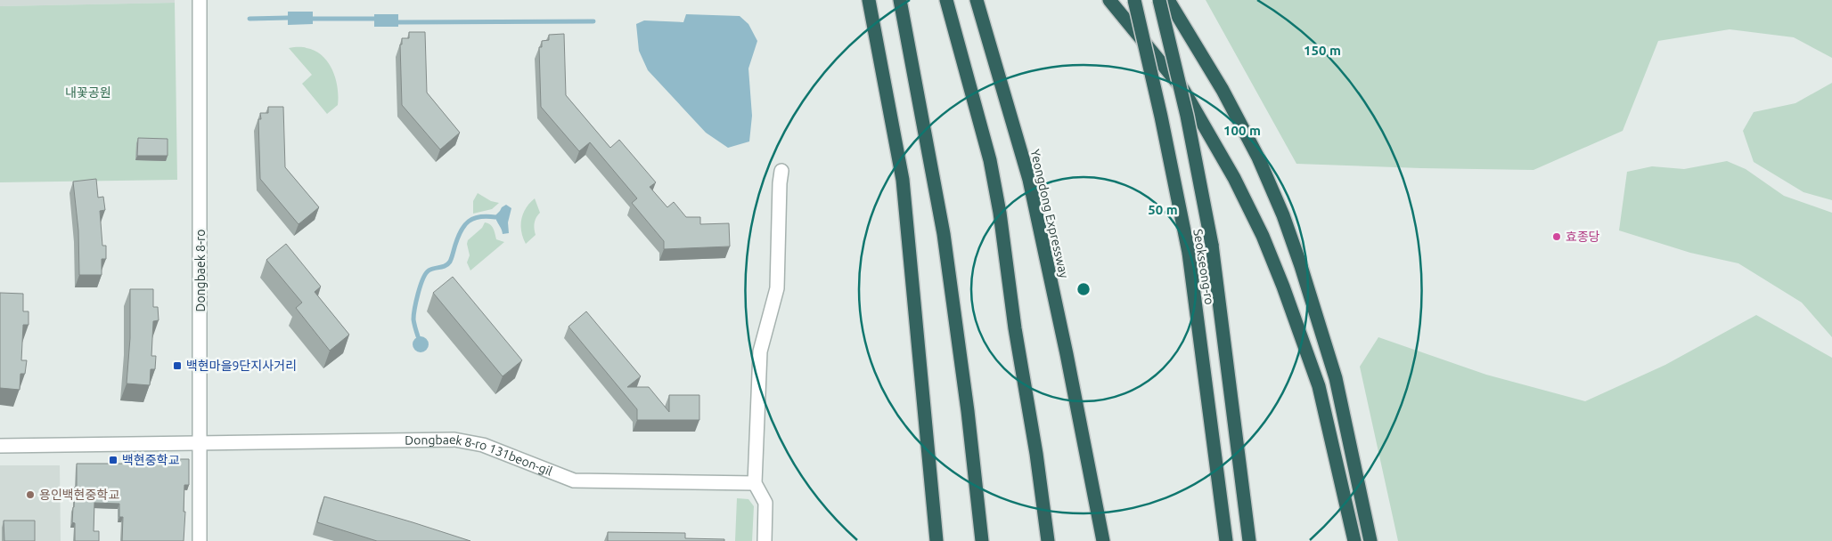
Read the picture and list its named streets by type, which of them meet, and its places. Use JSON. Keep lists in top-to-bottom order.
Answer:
{
  "streets": {
    "highway": ["Yeongdong Expressway", "Seokseong-ro"],
    "street": ["Dongbaek 8-ro", "Dongbaek 8-ro 131beon-gil"]
  },
  "crossings": [
    ["Dongbaek 8-ro", "Dongbaek 8-ro 131beon-gil"]
  ],
  "parks": ["내꽃공원"],
  "places": {
    "other": ["효종당", "용인백현중학교"],
    "transit": ["백현마을9단지사거리", "백현중학교"]
  },
  "rings": ["150 m", "100 m", "50 m"]
}
